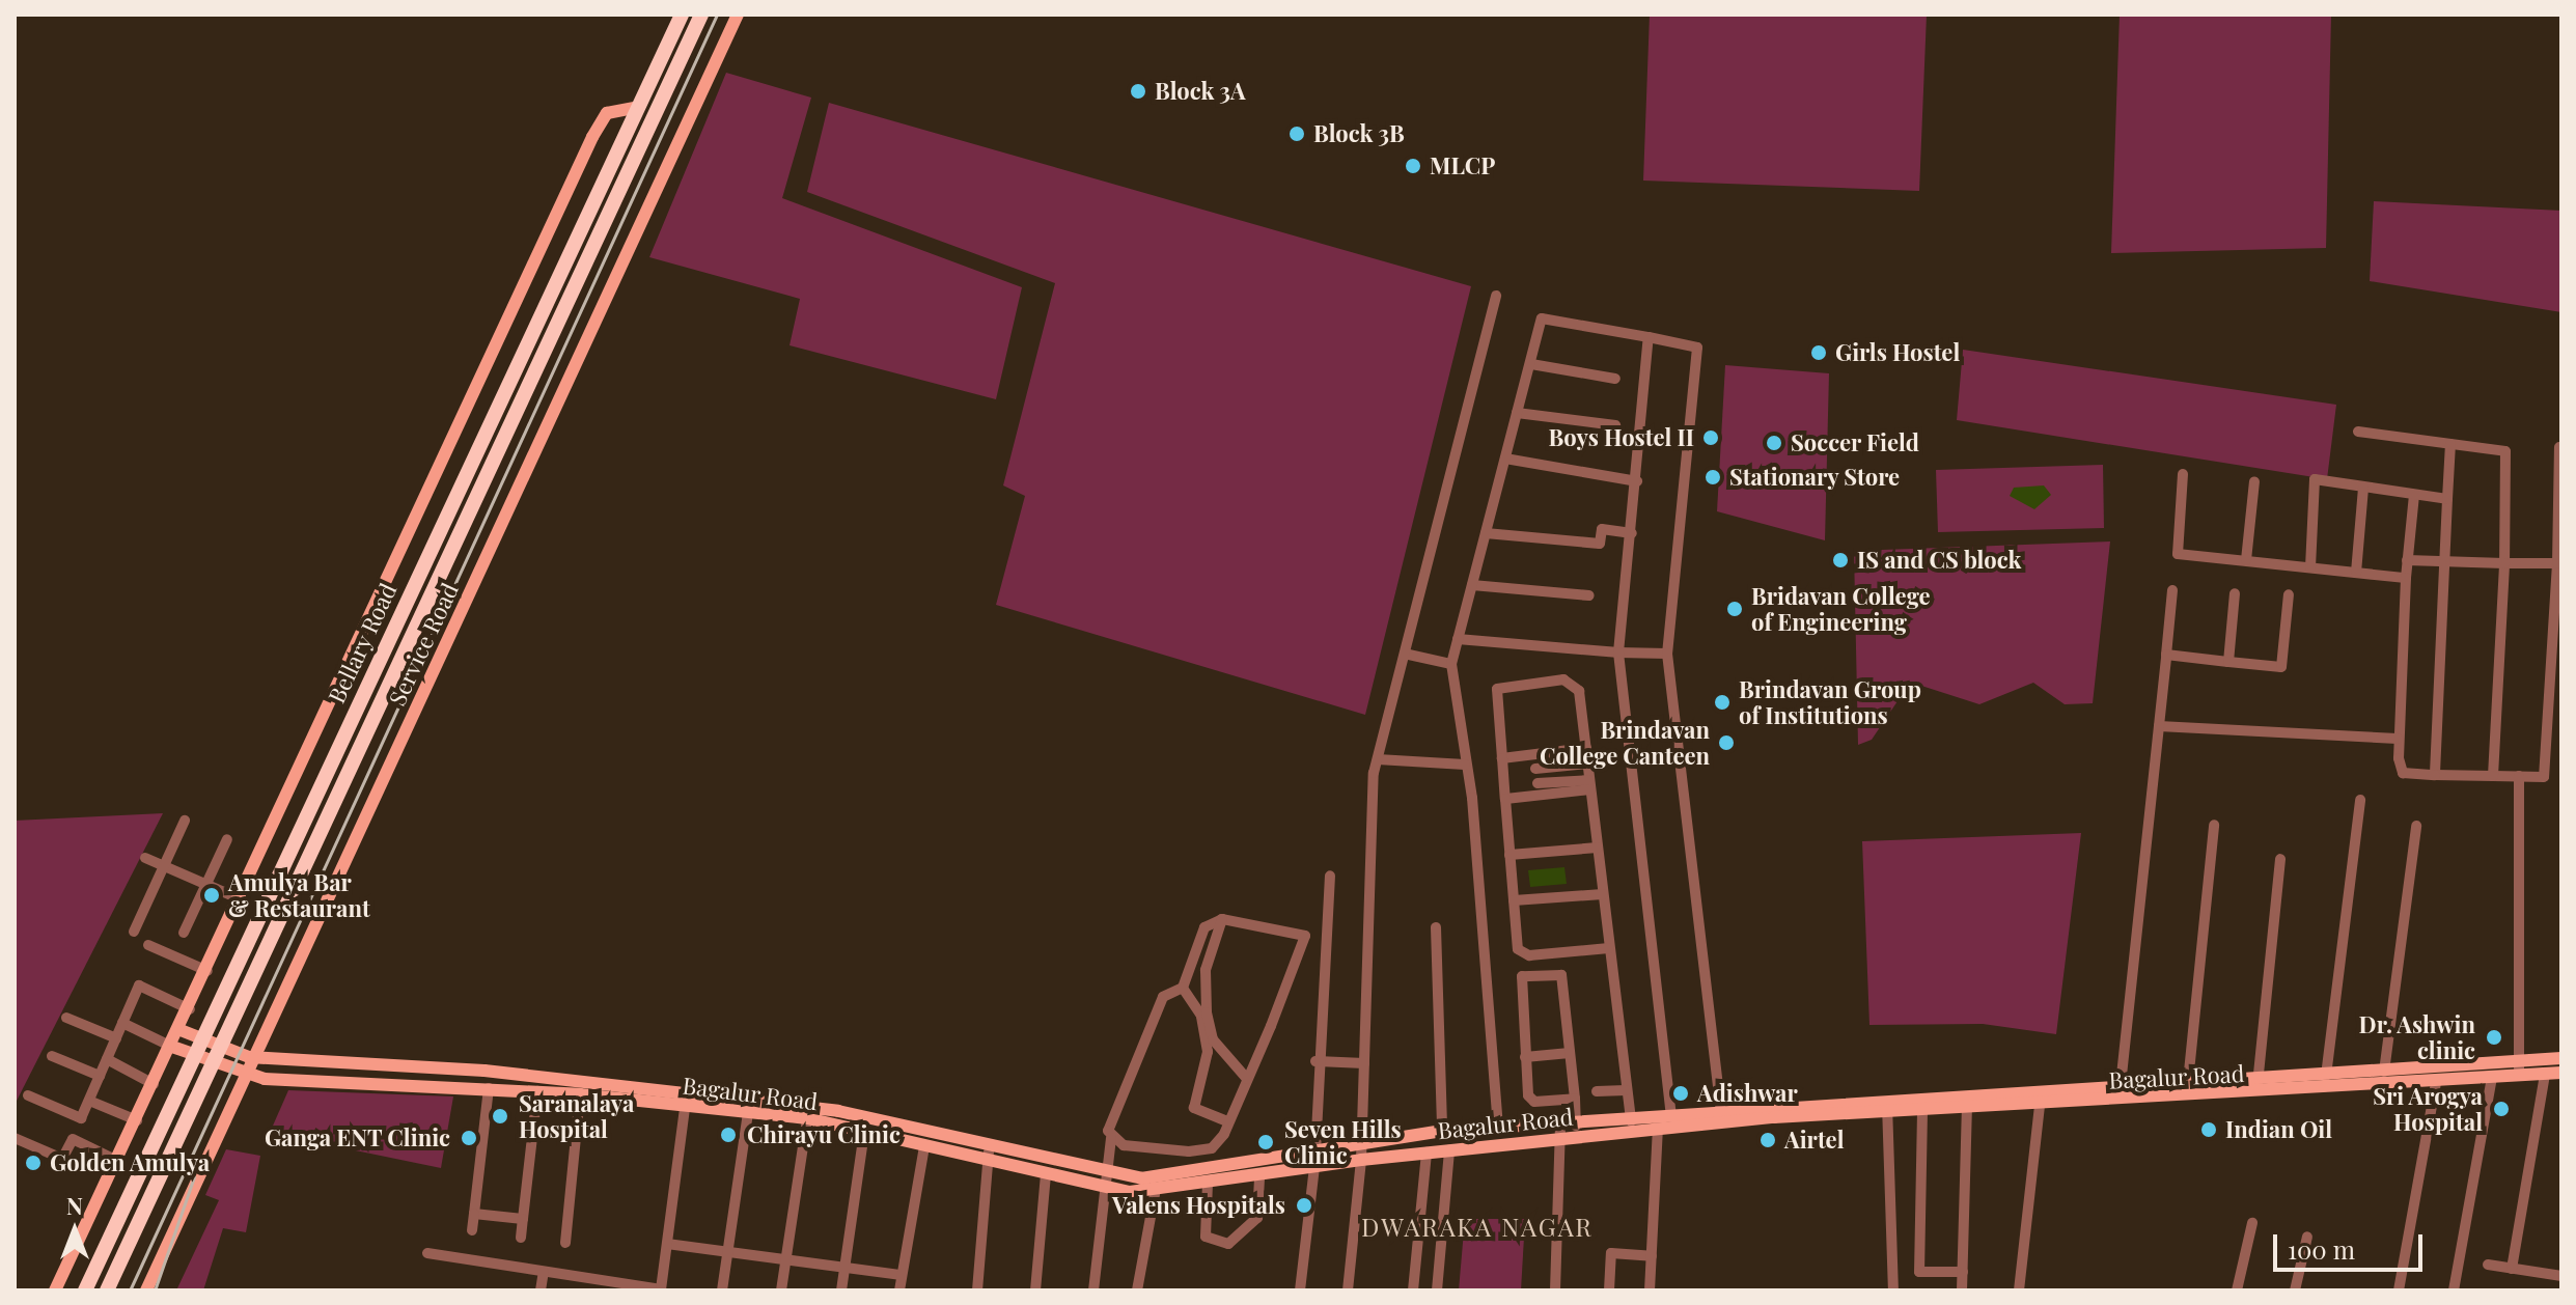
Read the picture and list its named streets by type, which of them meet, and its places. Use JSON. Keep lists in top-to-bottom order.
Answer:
{
  "streets": {
    "highway": ["Bellary Road"],
    "main road": ["Service Road", "Bagalur Road"]
  },
  "crossings": [
    ["Service Road", "Bagalur Road"]
  ],
  "districts": ["DWARAKA NAGAR"],
  "places": [
    "Block 3A",
    "Block 3B",
    "MLCP",
    "Girls Hostel",
    "Boys Hostel II",
    "Soccer Field",
    "Stationary Store",
    "IS and CS block",
    "Bridavan College of Engineering",
    "Brindavan Group of Institutions",
    "Brindavan College Canteen",
    "Amulya Bar & Restaurant",
    "Dr. Ashwin clinic",
    "Adishwar",
    "Sri Arogya Hospital",
    "Saranalaya Hospital",
    "Indian Oil",
    "Chirayu Clinic",
    "Ganga ENT Clinic",
    "Airtel",
    "Seven Hills Clinic",
    "Golden Amulya",
    "Valens Hospitals"
  ],
  "scale_bar": "100 m",
  "north": "top"
}
